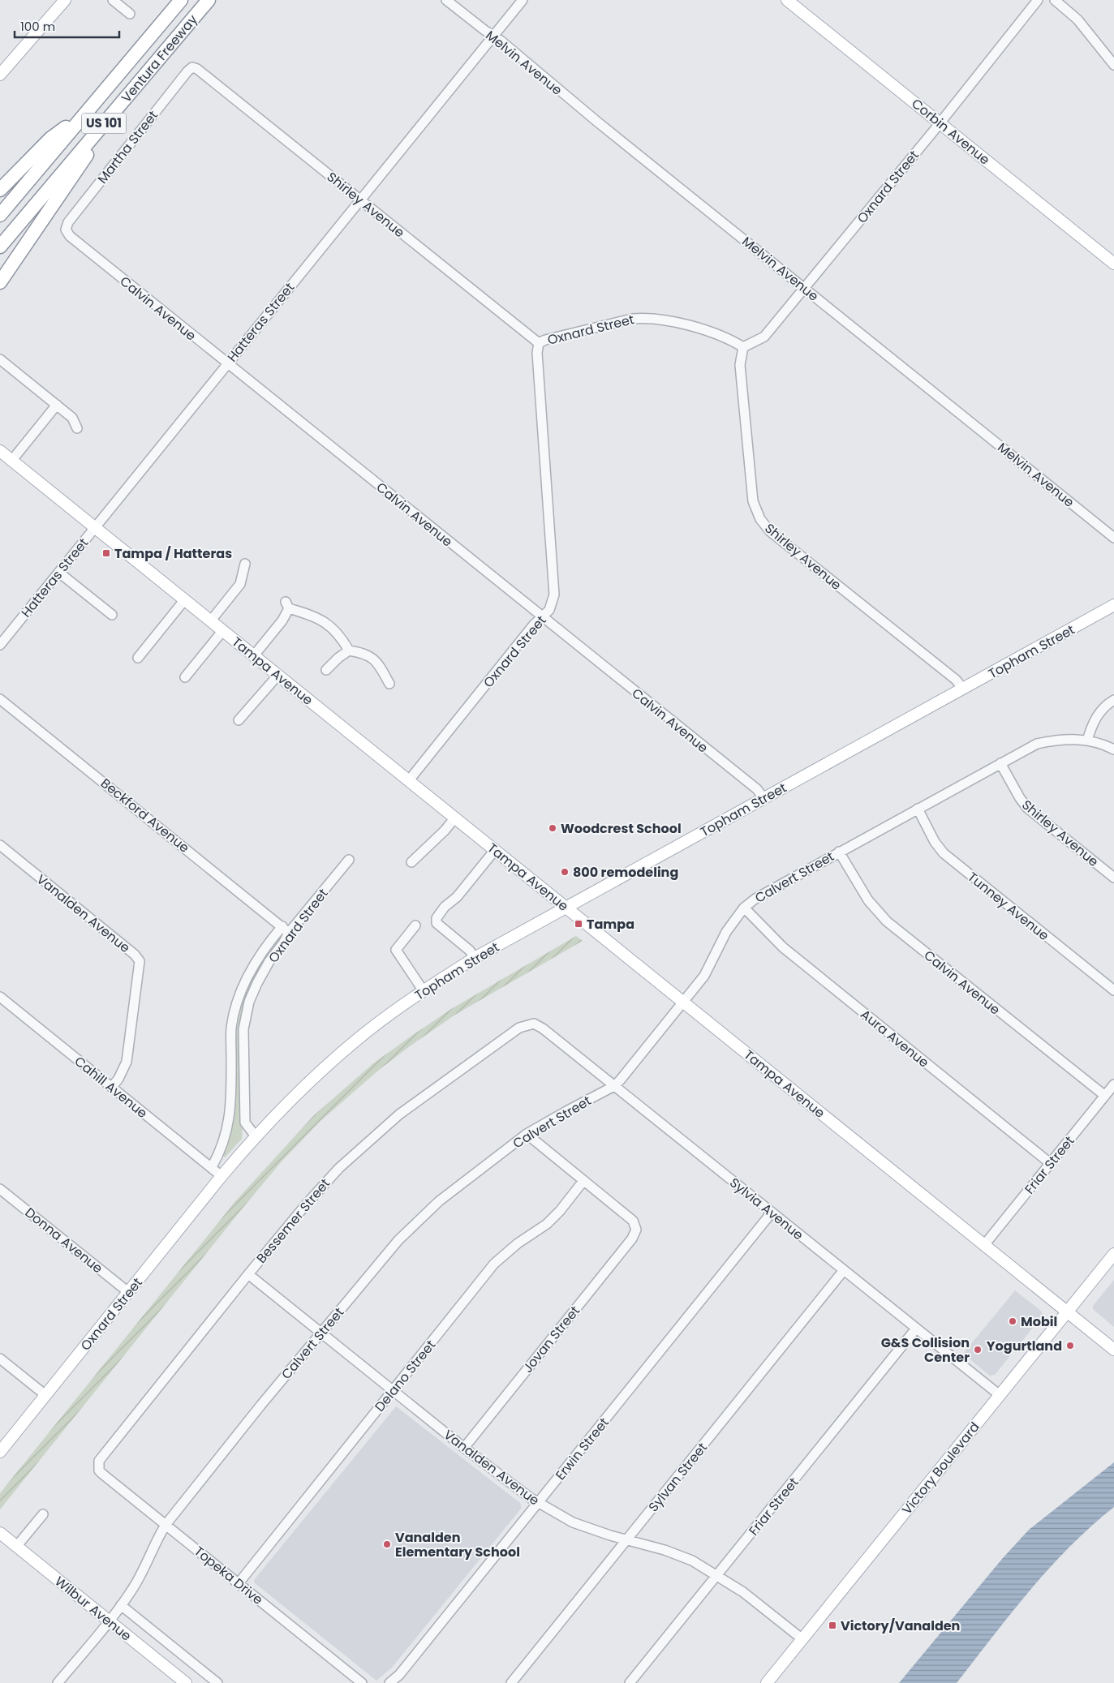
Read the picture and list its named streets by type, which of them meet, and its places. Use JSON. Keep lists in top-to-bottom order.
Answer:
{
  "streets": {
    "highway": ["Ventura Freeway", "US 101"],
    "main road": [
      "Corbin Avenue",
      "Oxnard Street",
      "Topham Street",
      "Tampa Avenue",
      "Victory Boulevard",
      "Wilbur Avenue"
    ],
    "street": [
      "Melvin Avenue",
      "Martha Street",
      "Shirley Avenue",
      "Calvin Avenue",
      "Hatteras Street",
      "Beckford Avenue",
      "Calvert Street",
      "Tunney Avenue",
      "Vanalden Avenue",
      "Aura Avenue",
      "Cahill Avenue",
      "Friar Street",
      "Sylvia Avenue",
      "Bessemer Street",
      "Donna Avenue",
      "Jovan Street",
      "Delano Street",
      "Erwin Street",
      "Sylvan Street",
      "Topeka Drive"
    ]
  },
  "crossings": [
    ["Melvin Avenue", "Oxnard Street"],
    ["Melvin Avenue", "Hatteras Street"],
    ["Corbin Avenue", "Oxnard Street"],
    ["Martha Street", "Shirley Avenue"],
    ["Martha Street", "Calvin Avenue"],
    ["Oxnard Street", "Shirley Avenue"],
    ["Oxnard Street", "Calvin Avenue"],
    ["Oxnard Street", "Topham Street"],
    ["Oxnard Street", "Tampa Avenue"],
    ["Oxnard Street", "Beckford Avenue"],
    ["Oxnard Street", "Cahill Avenue"],
    ["Oxnard Street", "Donna Avenue"],
    ["Shirley Avenue", "Hatteras Street"],
    ["Shirley Avenue", "Topham Street"],
    ["Shirley Avenue", "Calvert Street"],
    ["Calvin Avenue", "Hatteras Street"],
    ["Calvin Avenue", "Topham Street"],
    ["Calvin Avenue", "Calvert Street"],
    ["Calvin Avenue", "Friar Street"],
    ["Hatteras Street", "Tampa Avenue"],
    ["Topham Street", "Tampa Avenue"],
    ["Topham Street", "Cahill Avenue"],
    ["Tampa Avenue", "Calvert Street"],
    ["Tampa Avenue", "Friar Street"],
    ["Tampa Avenue", "Victory Boulevard"],
    ["Calvert Street", "Tunney Avenue"],
    ["Calvert Street", "Vanalden Avenue"],
    ["Calvert Street", "Aura Avenue"],
    ["Calvert Street", "Sylvia Avenue"],
    ["Calvert Street", "Topeka Drive"],
    ["Calvert Street", "Wilbur Avenue"],
    ["Vanalden Avenue", "Cahill Avenue"],
    ["Vanalden Avenue", "Friar Street"],
    ["Vanalden Avenue", "Bessemer Street"],
    ["Vanalden Avenue", "Jovan Street"],
    ["Vanalden Avenue", "Delano Street"],
    ["Vanalden Avenue", "Erwin Street"],
    ["Vanalden Avenue", "Victory Boulevard"],
    ["Vanalden Avenue", "Sylvan Street"],
    ["Aura Avenue", "Friar Street"],
    ["Friar Street", "Sylvia Avenue"],
    ["Sylvia Avenue", "Bessemer Street"],
    ["Sylvia Avenue", "Erwin Street"],
    ["Sylvia Avenue", "Victory Boulevard"],
    ["Sylvia Avenue", "Sylvan Street"],
    ["Bessemer Street", "Topeka Drive"],
    ["Jovan Street", "Delano Street"],
    ["Delano Street", "Topeka Drive"]
  ],
  "places": {
    "transit": ["Tampa / Hatteras", "Tampa", "Victory/Vanalden"],
    "other": [
      "Woodcrest School",
      "800 remodeling",
      "Mobil",
      "Yogurtland",
      "G&S Collision Center",
      "Vanalden Elementary School"
    ]
  },
  "scale_bar": "100 m"
}
